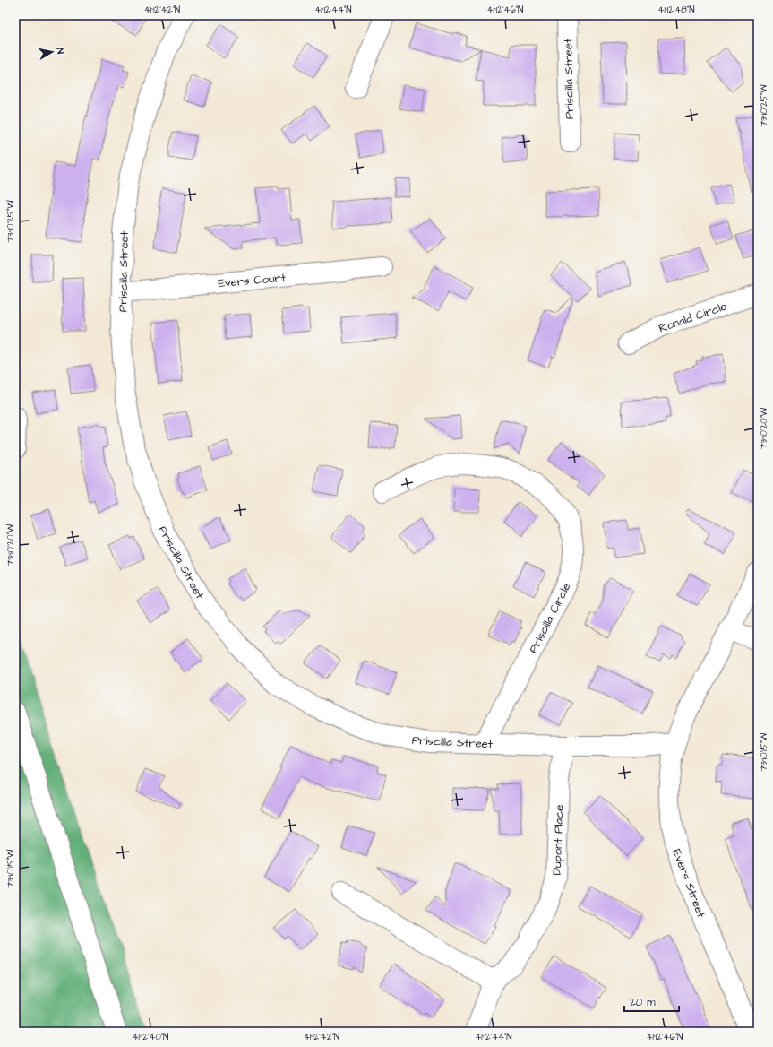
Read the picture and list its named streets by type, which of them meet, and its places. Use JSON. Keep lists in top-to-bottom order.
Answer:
{
  "streets": {
    "street": [
      "Priscilla Street",
      "Evers Court",
      "Ronald Circle",
      "Priscilla Circle",
      "Dupont Place",
      "Evers Street"
    ]
  },
  "crossings": [
    ["Priscilla Street", "Evers Court"],
    ["Priscilla Street", "Priscilla Circle"],
    ["Priscilla Street", "Dupont Place"],
    ["Priscilla Street", "Evers Street"]
  ],
  "scale_bar": "20 m",
  "north": "right",
  "coordinates": [
    "41°12'42\"N",
    "41°12'44\"N",
    "41°12'46\"N",
    "41°12'48\"N",
    "73°10'25\"W",
    "73°10'20\"W",
    "73°10'15\"W",
    "41°12'40\"N"
  ]
}
